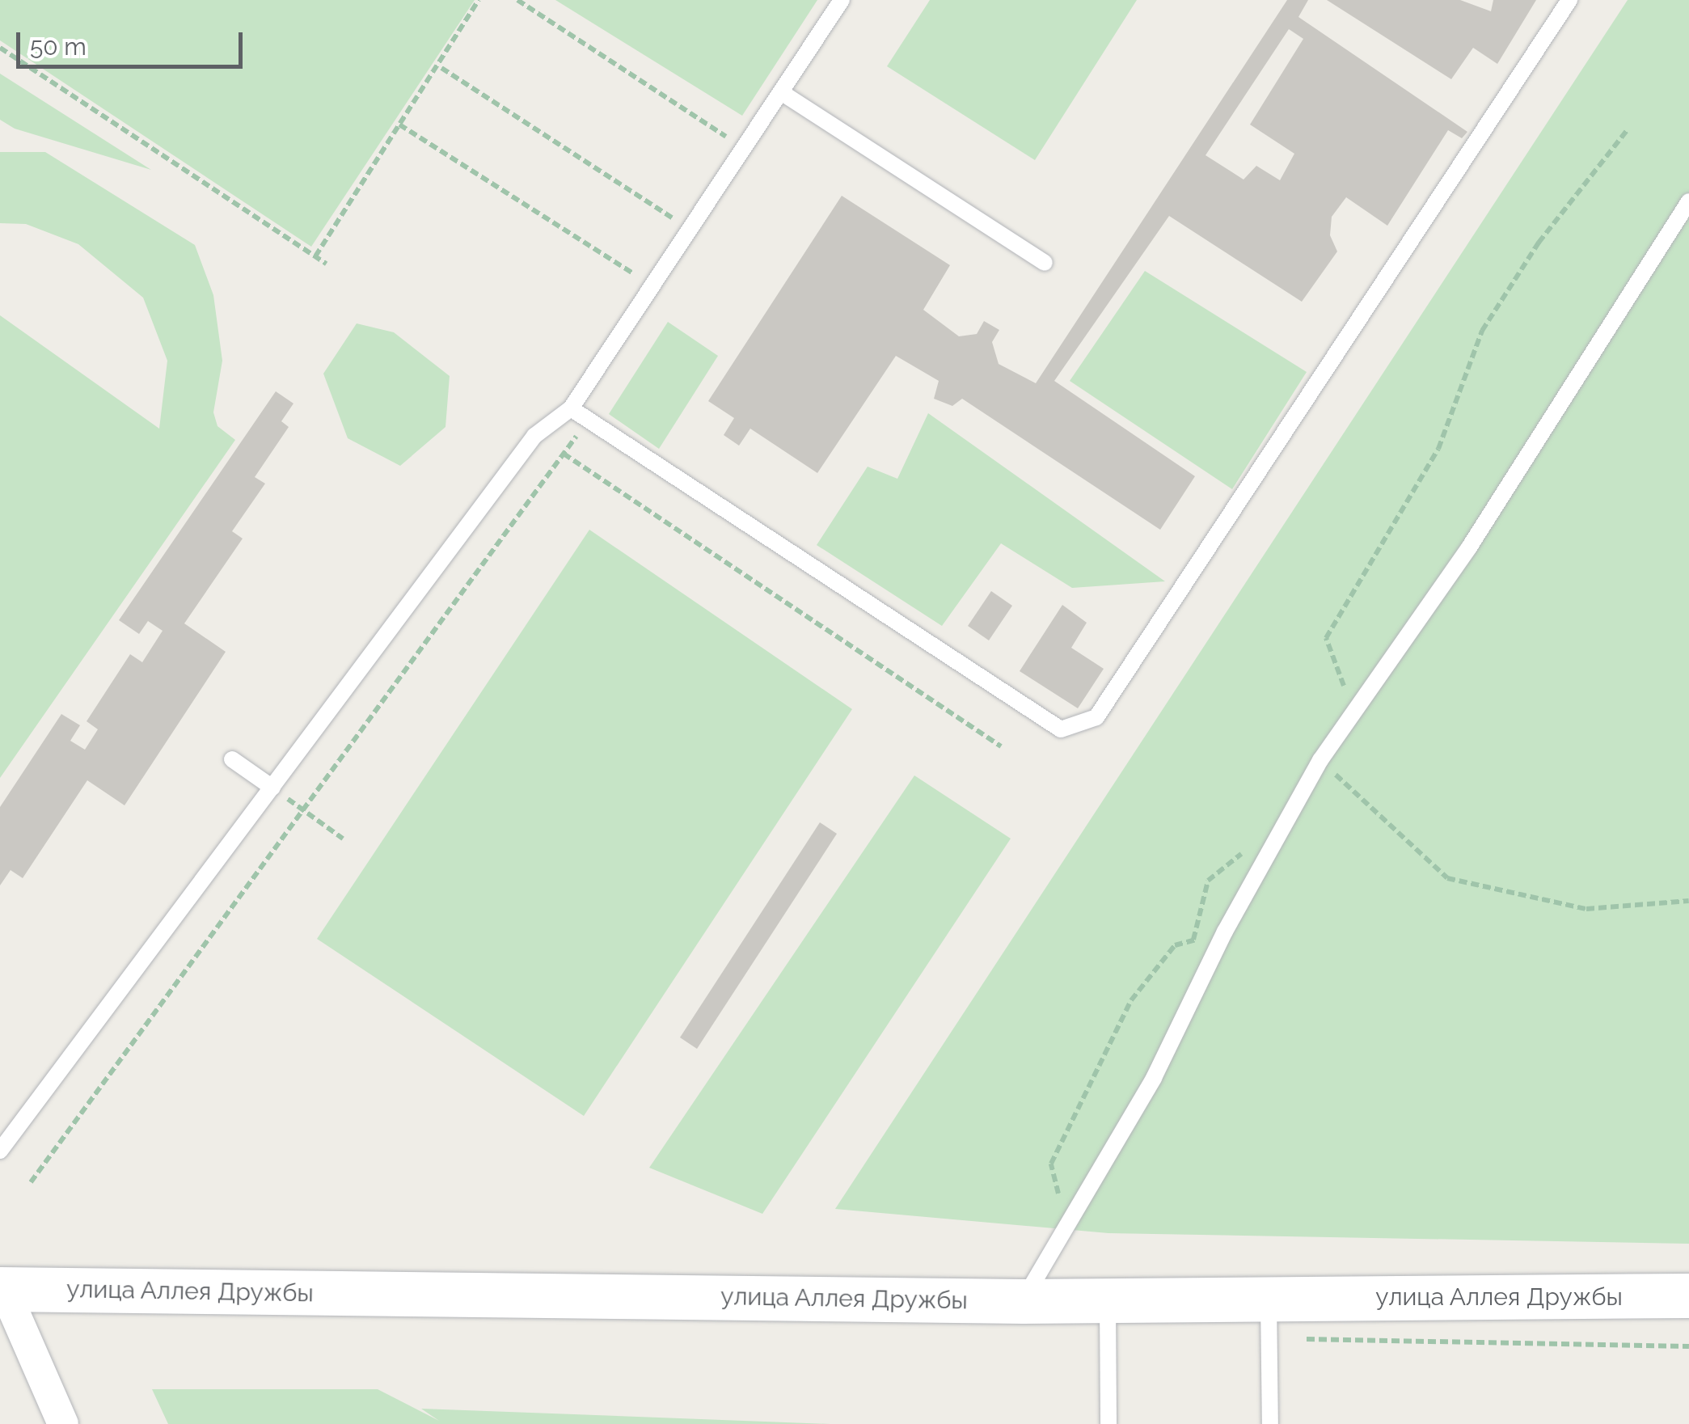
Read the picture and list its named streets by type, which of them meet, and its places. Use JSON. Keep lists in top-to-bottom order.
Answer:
{
  "streets": {
    "main road": ["улица Аллея Дружбы"]
  },
  "scale_bar": "50 m"
}
